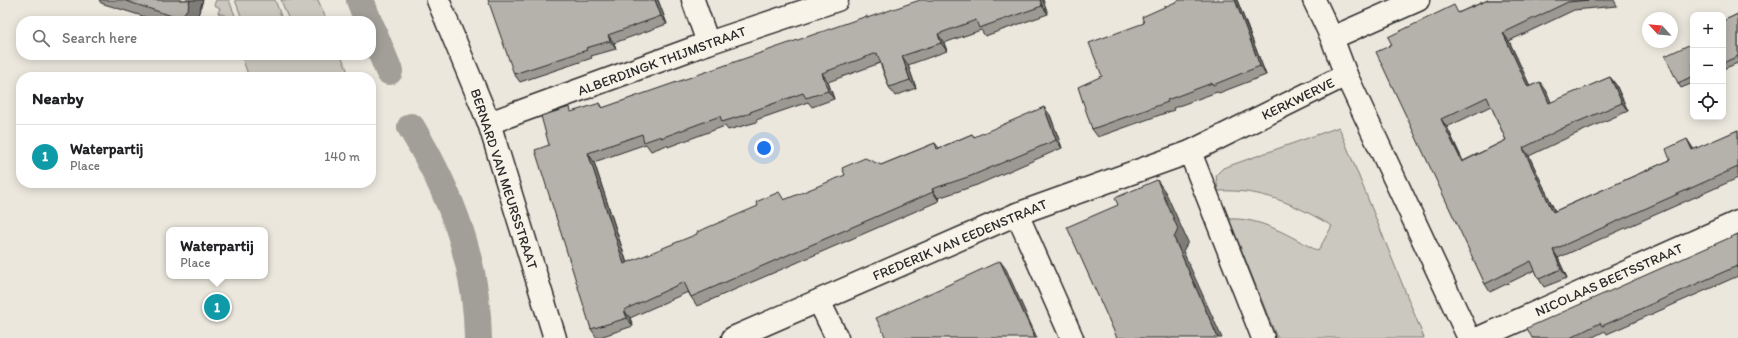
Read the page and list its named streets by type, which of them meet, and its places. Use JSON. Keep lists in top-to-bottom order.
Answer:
{
  "streets": {
    "street": [
      "ALBERDINGK THIJMSTRAAT",
      "KERKWERVE",
      "BERNARD VAN MEURSSTRAAT",
      "FREDERIK VAN EEDENSTRAAT",
      "NICOLAAS BEETSSTRAAT"
    ]
  },
  "crossings": [
    ["ALBERDINGK THIJMSTRAAT", "BERNARD VAN MEURSSTRAAT"],
    ["KERKWERVE", "FREDERIK VAN EEDENSTRAAT"]
  ],
  "north": "top left",
  "page": {
    "map_buttons": ["+", "−"],
    "search": "Search here",
    "heading": "Nearby",
    "list": [
      {
        "mark": "1",
        "name": "Waterpartij",
        "note": "Place",
        "value": "140 m"
      }
    ],
    "popup": ["Waterpartij", "Place"],
    "pins": "1"
  }
}
